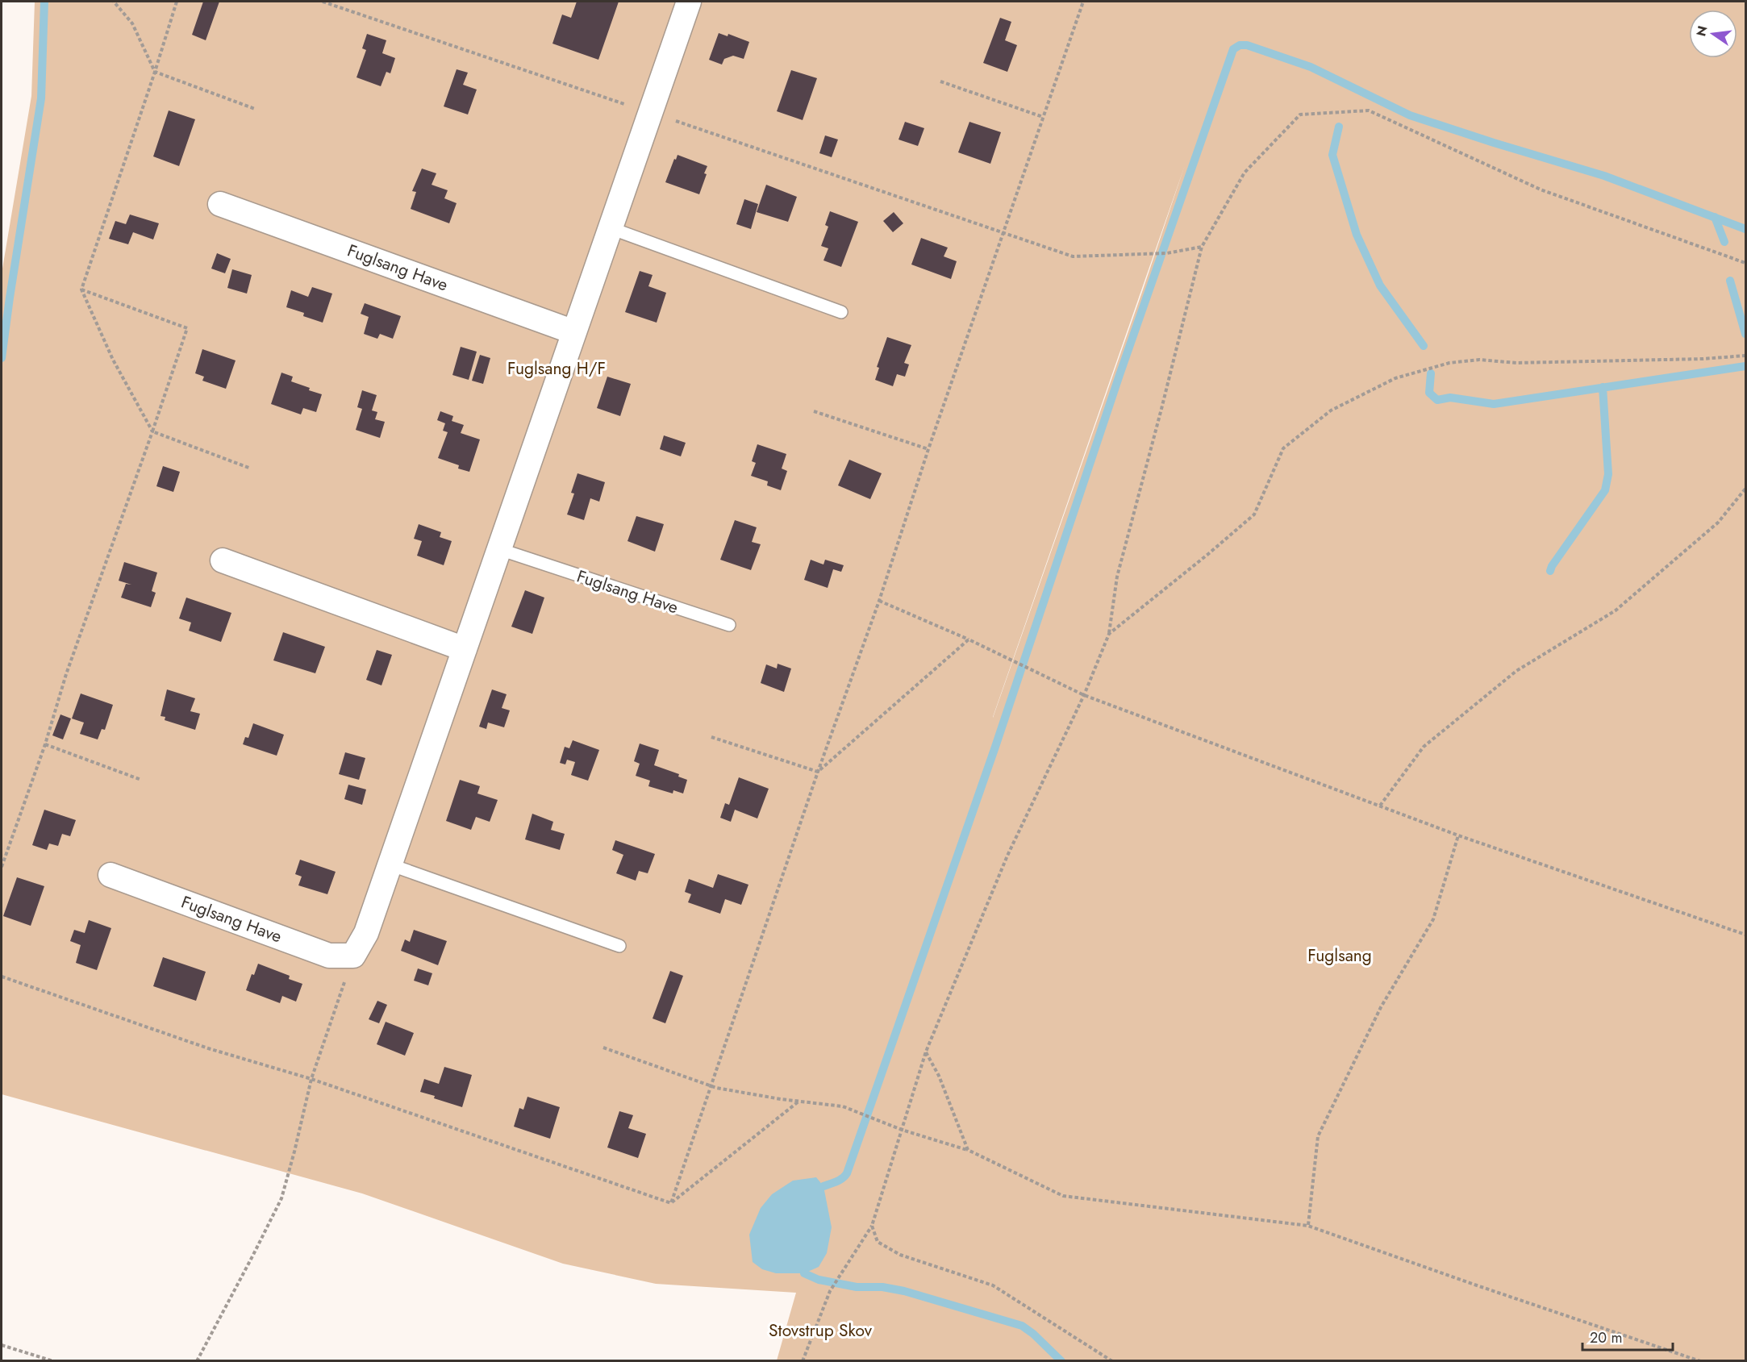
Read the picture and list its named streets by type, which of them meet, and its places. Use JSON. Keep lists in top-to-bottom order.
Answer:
{
  "streets": {
    "street": ["Fuglsang Have"]
  },
  "parks": ["Fuglsang H/F", "Fuglsang", "Stovstrup Skov"],
  "scale_bar": "20 m",
  "north": "left"
}
